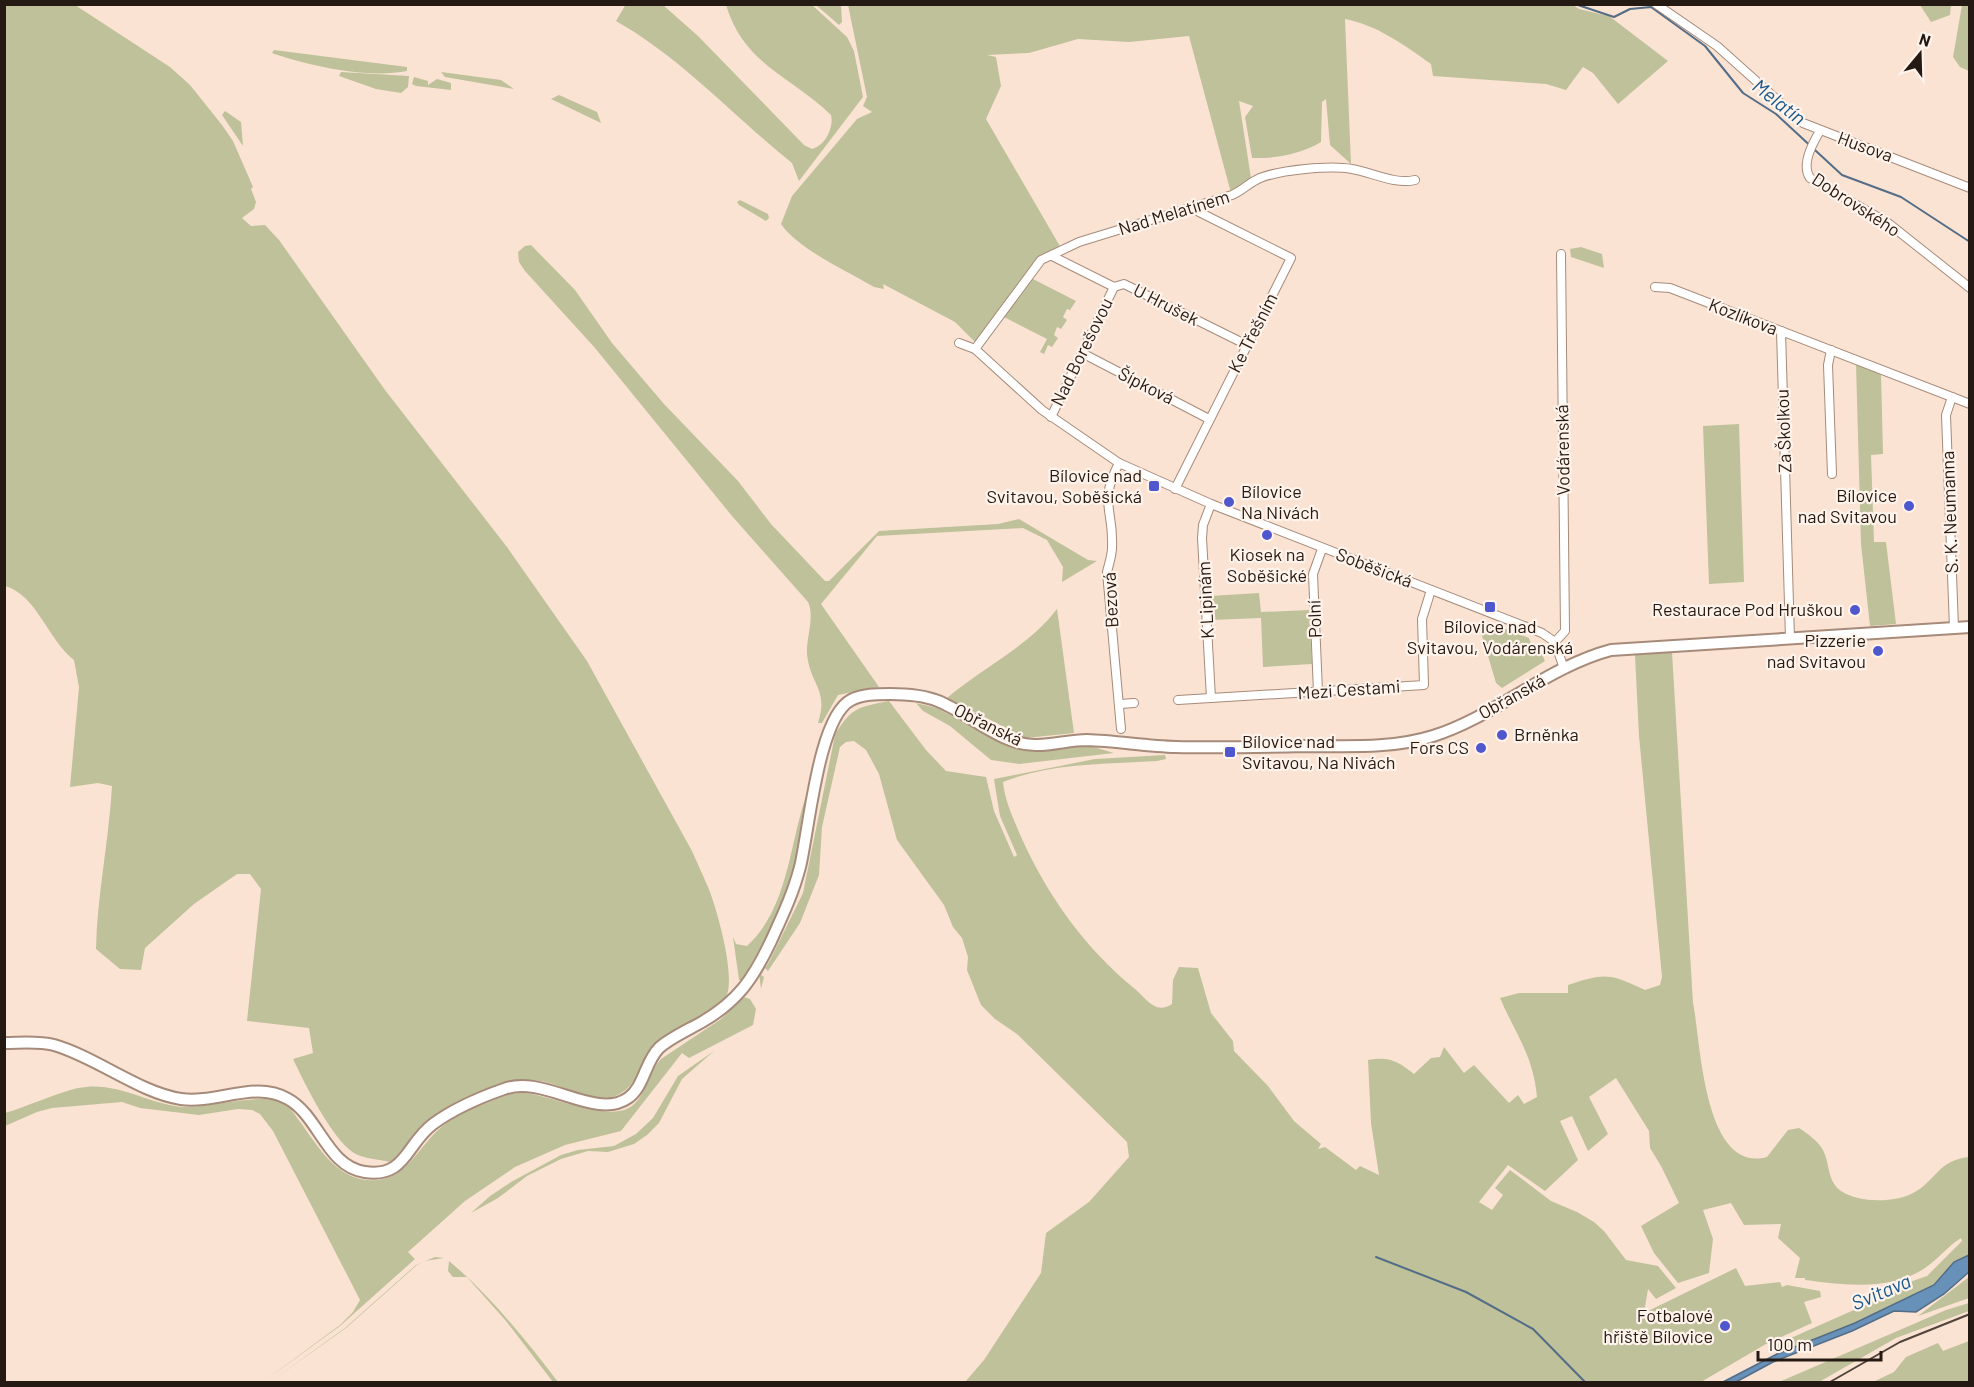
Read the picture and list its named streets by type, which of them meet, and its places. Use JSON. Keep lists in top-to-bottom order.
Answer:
{
  "streets": {
    "main road": ["Obřanská"],
    "street": [
      "Husova",
      "Dobrovského",
      "Nad Melatínem",
      "U Hrušek",
      "Kozlíkova",
      "Ke Třešním",
      "Nad Borešovou",
      "Šípková",
      "Za Školkou",
      "Vodárenská",
      "S. K. Neumanna",
      "Soběšická",
      "Bezová",
      "K Lipinám",
      "Polní",
      "Mezi Cestami"
    ]
  },
  "crossings": [
    ["Husova", "Dobrovského"],
    ["Nad Melatínem", "U Hrušek"],
    ["Nad Melatínem", "Soběšická"],
    ["U Hrušek", "Ke Třešním"],
    ["U Hrušek", "Nad Borešovou"],
    ["Kozlíkova", "Za Školkou"],
    ["Kozlíkova", "S. K. Neumanna"],
    ["Ke Třešním", "Šípková"],
    ["Ke Třešním", "Soběšická"],
    ["Nad Borešovou", "Šípková"],
    ["Nad Borešovou", "Soběšická"],
    ["Za Školkou", "Obřanská"],
    ["Vodárenská", "Soběšická"],
    ["S. K. Neumanna", "Obřanská"],
    ["Soběšická", "Bezová"],
    ["Soběšická", "K Lipinám"],
    ["Soběšická", "Polní"],
    ["Soběšická", "Mezi Cestami"],
    ["K Lipinám", "Mezi Cestami"],
    ["Polní", "Mezi Cestami"]
  ],
  "water": ["Melatín", "Svitava"],
  "places": {
    "transit": ["Bílovice nad Svitavou, Soběšická", "Bílovice nad Svitavou, Vodárenská", "Bílovice nad Svitavou, Na Nivách"],
    "other": [
      "Bílovice Na Nivách",
      "Bílovice nad Svitavou",
      "Kiosek na Soběšické",
      "Restaurace Pod Hruškou",
      "Pizzerie nad Svitavou",
      "Brněnka",
      "Fors CS",
      "Fotbalové hřiště Bílovice"
    ]
  },
  "scale_bar": "100 m",
  "north": "top"
}
